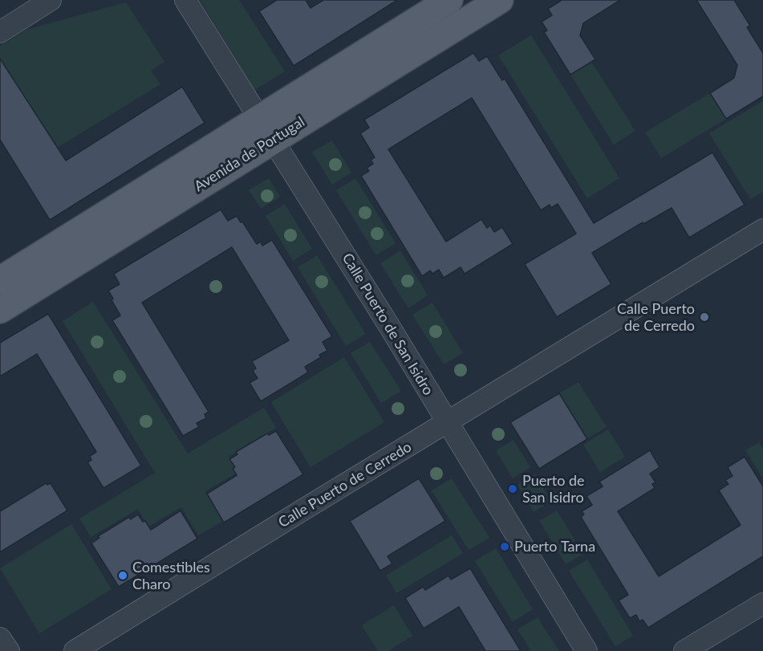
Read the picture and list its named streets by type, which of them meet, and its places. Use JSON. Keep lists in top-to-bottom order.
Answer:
{
  "streets": {
    "main road": ["Avenida de Portugal"],
    "street": ["Calle Puerto de San Isidro", "Calle Puerto de Cerredo"]
  },
  "crossings": [
    ["Avenida de Portugal", "Calle Puerto de San Isidro"],
    ["Calle Puerto de San Isidro", "Calle Puerto de Cerredo"]
  ],
  "places": [
    "Calle Puerto de Cerredo",
    "Puerto de San Isidro",
    "Puerto Tarna",
    "Comestibles Charo"
  ]
}
